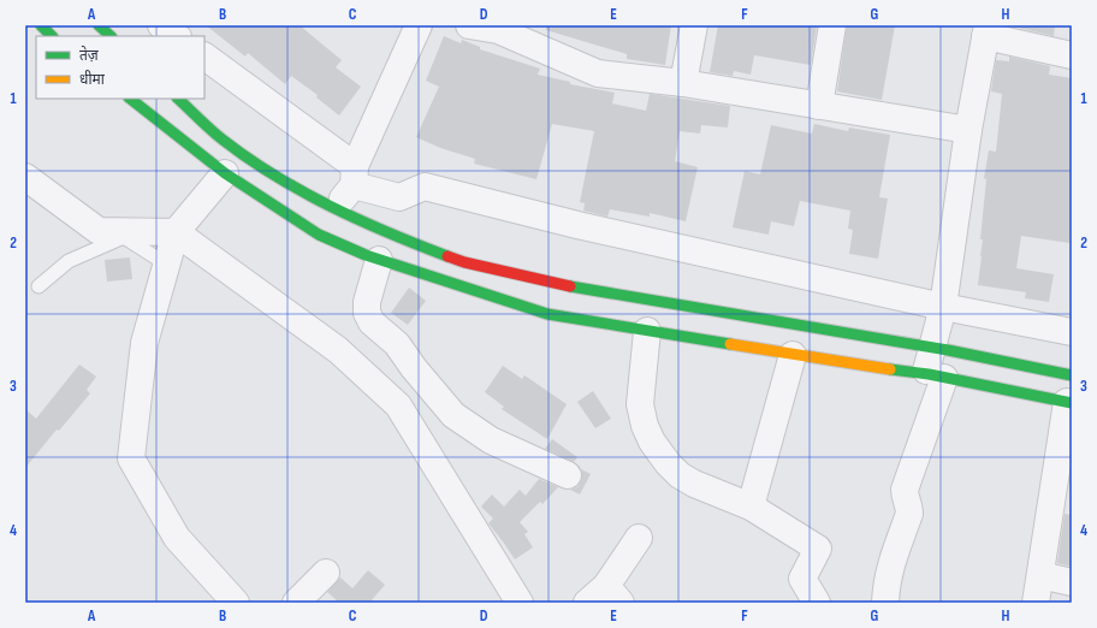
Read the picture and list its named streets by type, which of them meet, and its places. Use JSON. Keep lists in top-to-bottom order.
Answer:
{
  "legend": ["तेज़", "धीमा"],
  "grid": {
    "columns": [
      "A",
      "B",
      "C",
      "D",
      "E",
      "F",
      "G",
      "H"
    ],
    "rows": [
      "1",
      "2",
      "3",
      "4"
    ]
  }
}
